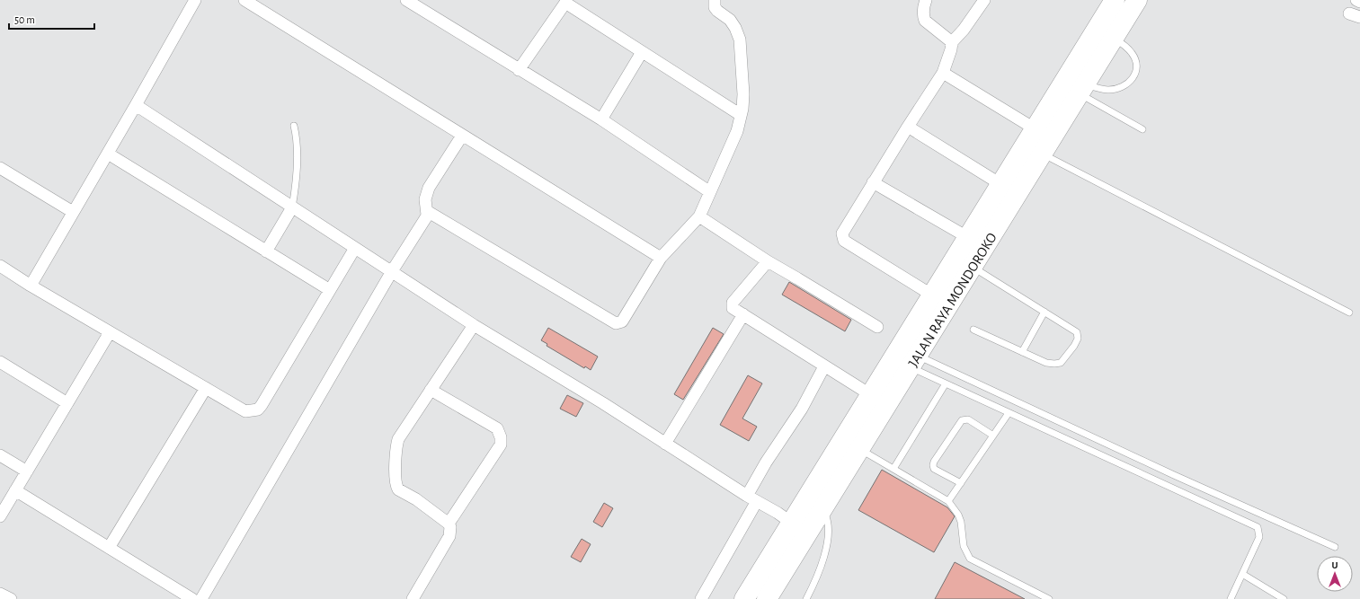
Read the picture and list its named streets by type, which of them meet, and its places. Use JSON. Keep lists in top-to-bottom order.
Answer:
{
  "streets": {
    "highway": ["JALAN RAYA MONDOROKO"]
  },
  "scale_bar": "50 m",
  "north": "top"
}
